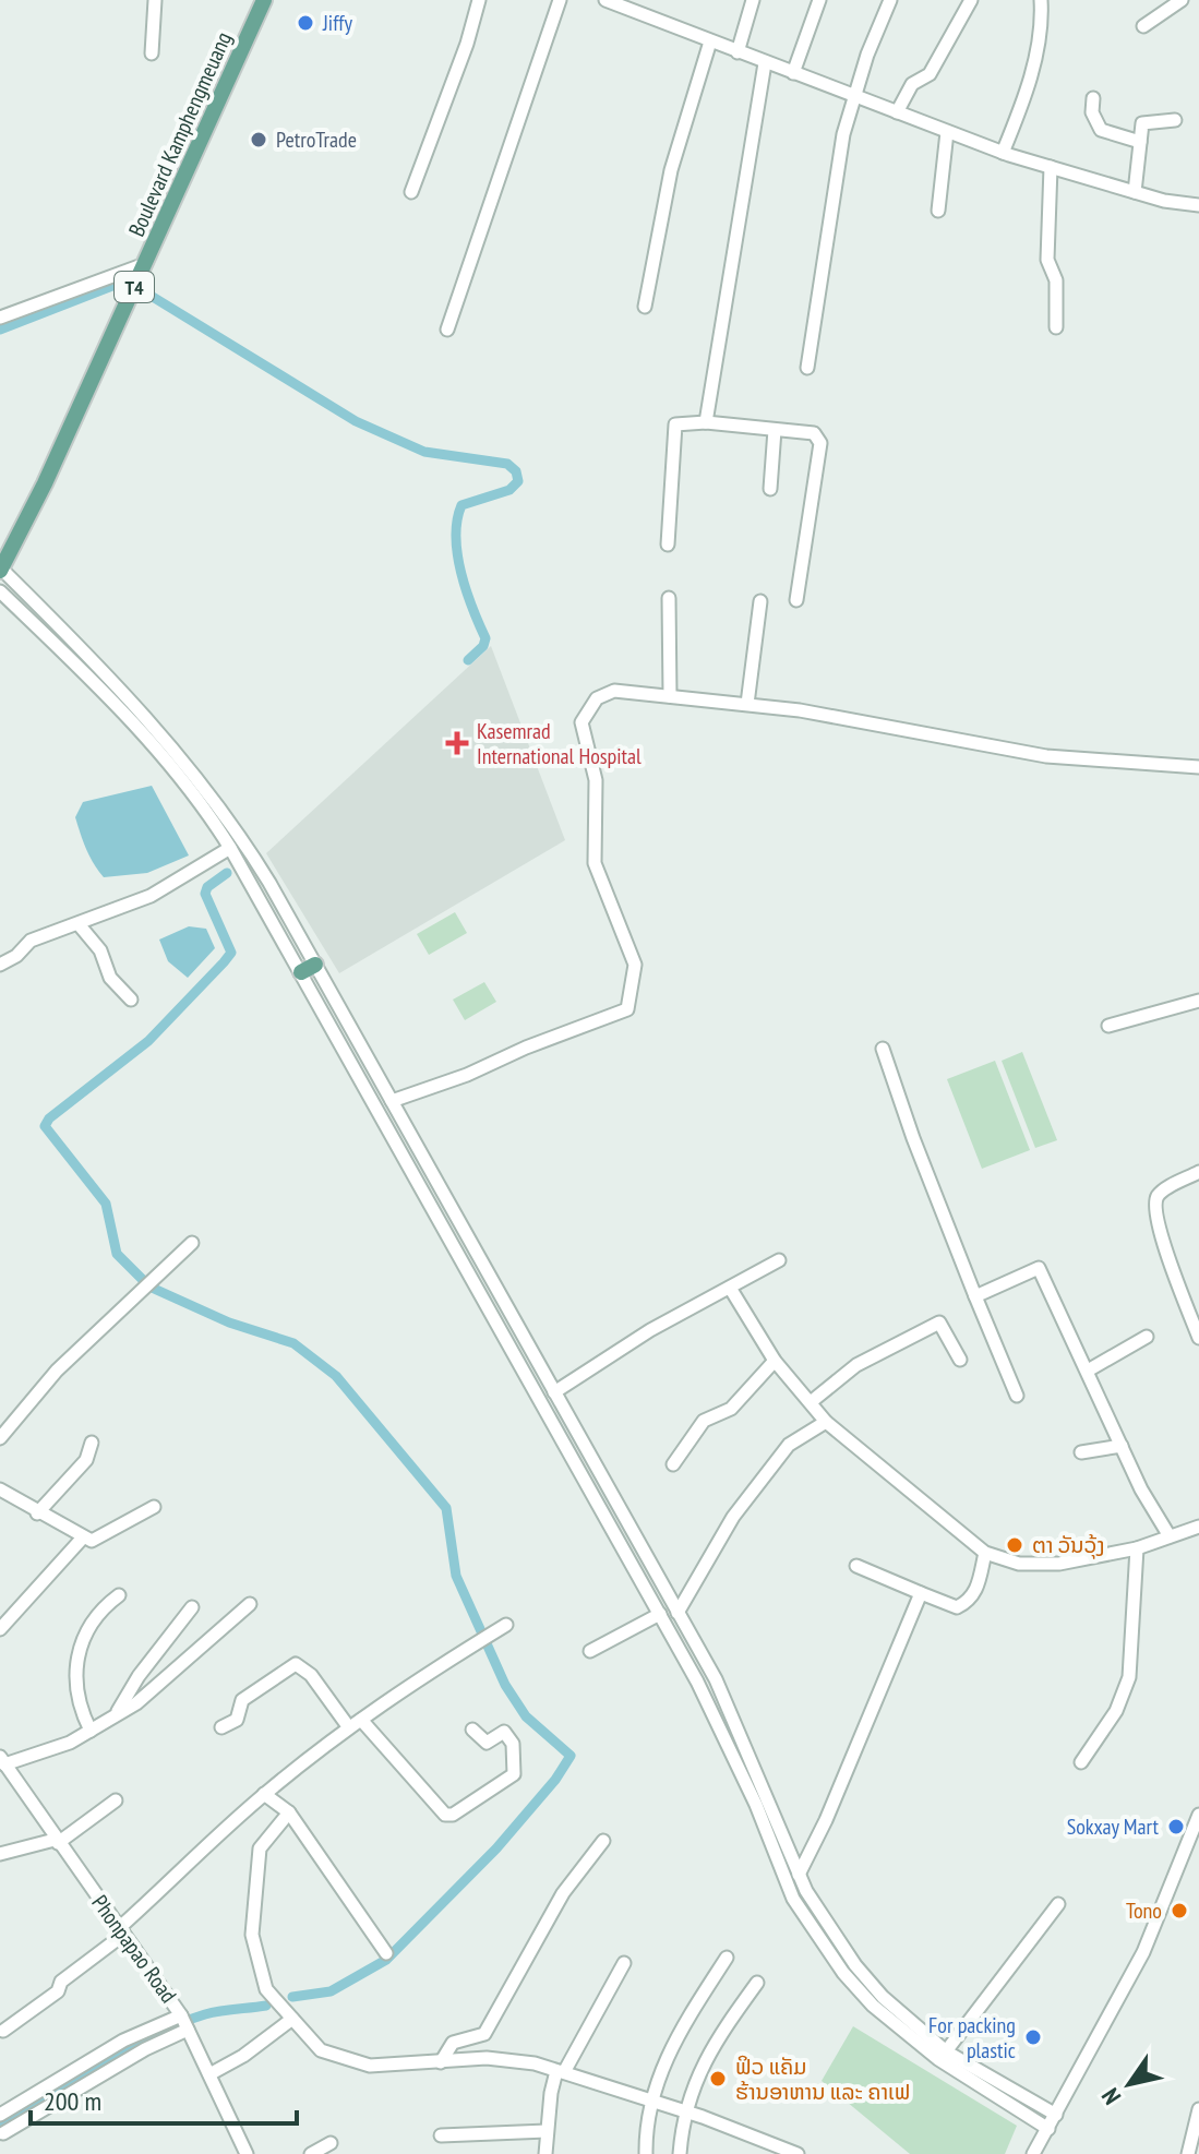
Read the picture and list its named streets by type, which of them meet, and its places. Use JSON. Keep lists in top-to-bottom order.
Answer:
{
  "streets": {
    "main road": ["Boulevard Kamphengmeuang", "T4"],
    "street": ["Phonpapao Road"]
  },
  "places": {
    "other": [
      "Jiffy",
      "PetroTrade",
      "ຕາ ວັນວຸ້ງ",
      "Sokxay Mart",
      "Tono",
      "For packing plastic",
      "ຟິວ ແຄັມ ຮ້ານອາຫານ ແລະ ຄາເຟ"
    ],
    "health": ["Kasemrad International Hospital"]
  },
  "scale_bar": "200 m",
  "north": "bottom left"
}
